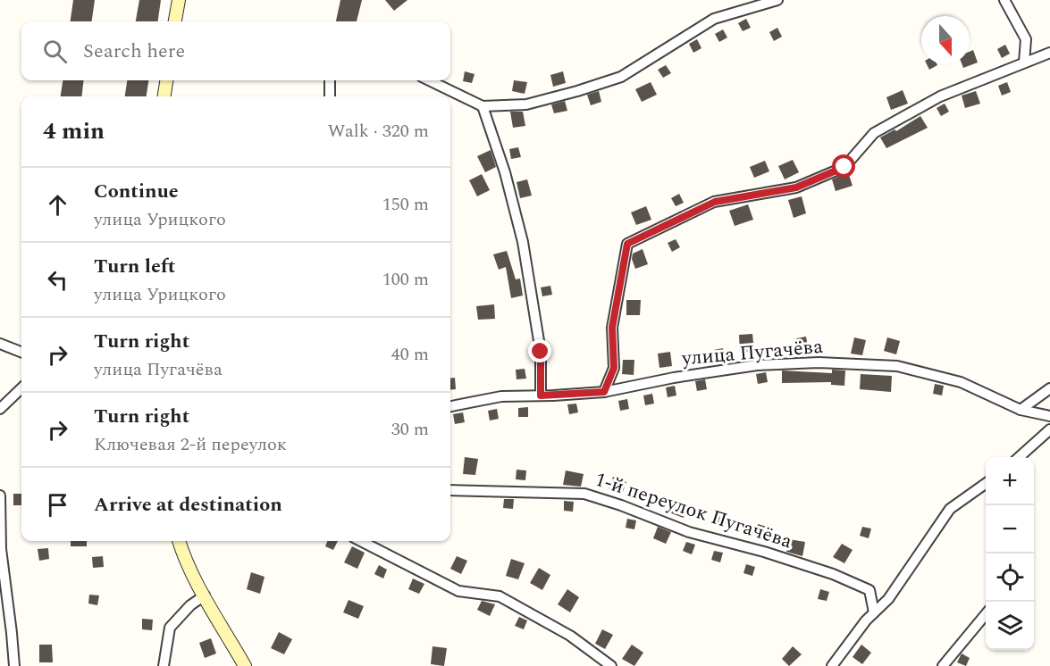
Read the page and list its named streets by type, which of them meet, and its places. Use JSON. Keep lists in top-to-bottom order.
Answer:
{
  "streets": {
    "street": ["улица Пугачёва", "1-й переулок Пугачёва"]
  },
  "north": "bottom",
  "page": {
    "search": "Search here",
    "heading": ["4 min", "Walk · 320 m"],
    "list": [
      ["Continue", "улица Урицкого", "150 m"],
      ["Turn left", "улица Урицкого", "100 m"],
      ["Turn right", "улица Пугачёва", "40 m"],
      ["Turn right", "Ключевая 2-й переулок", "30 m"],
      "Arrive at destination"
    ],
    "map_buttons": ["+", "−"]
  }
}
